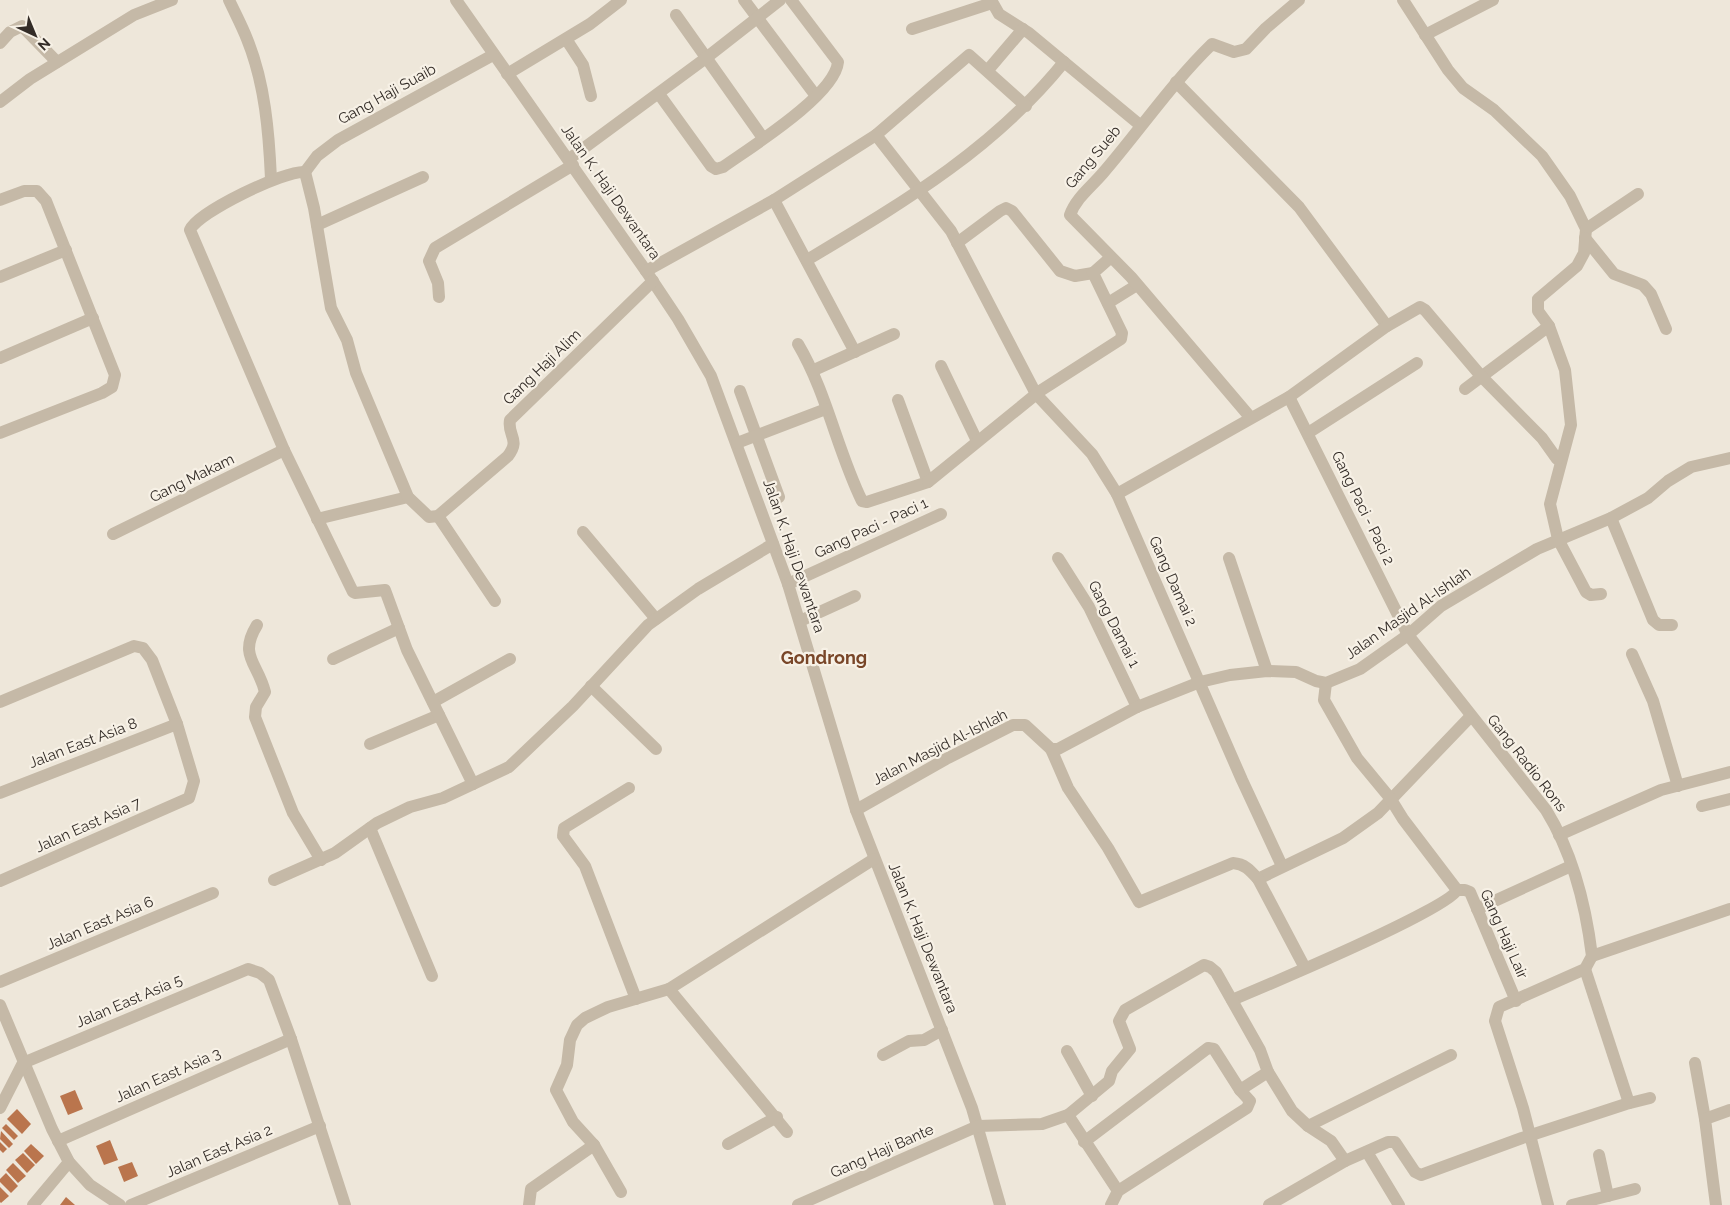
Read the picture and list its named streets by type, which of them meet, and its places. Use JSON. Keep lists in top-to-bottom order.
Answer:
{
  "streets": {
    "street": [
      "Gang Haji Suaib",
      "Gang Sueb",
      "Jalan K. Haji Dewantara",
      "Gang Haji Alim",
      "Gang Makam",
      "Gang Paci - Paci 2",
      "Gang Paci - Paci 1",
      "Gang Damai 2",
      "Jalan Masjid Al-Ishlah",
      "Gang Damai 1",
      "Jalan East Asia 8",
      "Gang Radio Rons",
      "Jalan East Asia 7",
      "Jalan East Asia 6",
      "Gang Haji Lair",
      "Jalan East Asia 5",
      "Jalan East Asia 3",
      "Jalan East Asia 2",
      "Gang Haji Bante"
    ]
  },
  "crossings": [
    ["Gang Haji Suaib", "Jalan K. Haji Dewantara"],
    ["Jalan K. Haji Dewantara", "Gang Haji Alim"],
    ["Jalan K. Haji Dewantara", "Gang Paci - Paci 1"],
    ["Jalan K. Haji Dewantara", "Jalan Masjid Al-Ishlah"],
    ["Jalan K. Haji Dewantara", "Gang Haji Bante"],
    ["Gang Paci - Paci 2", "Jalan Masjid Al-Ishlah"],
    ["Gang Paci - Paci 2", "Gang Radio Rons"],
    ["Jalan Masjid Al-Ishlah", "Gang Radio Rons"],
    ["Jalan East Asia 8", "Jalan East Asia 7"],
    ["Jalan East Asia 5", "Jalan East Asia 3"]
  ],
  "districts": ["Gondrong"],
  "north": "bottom right"
}
